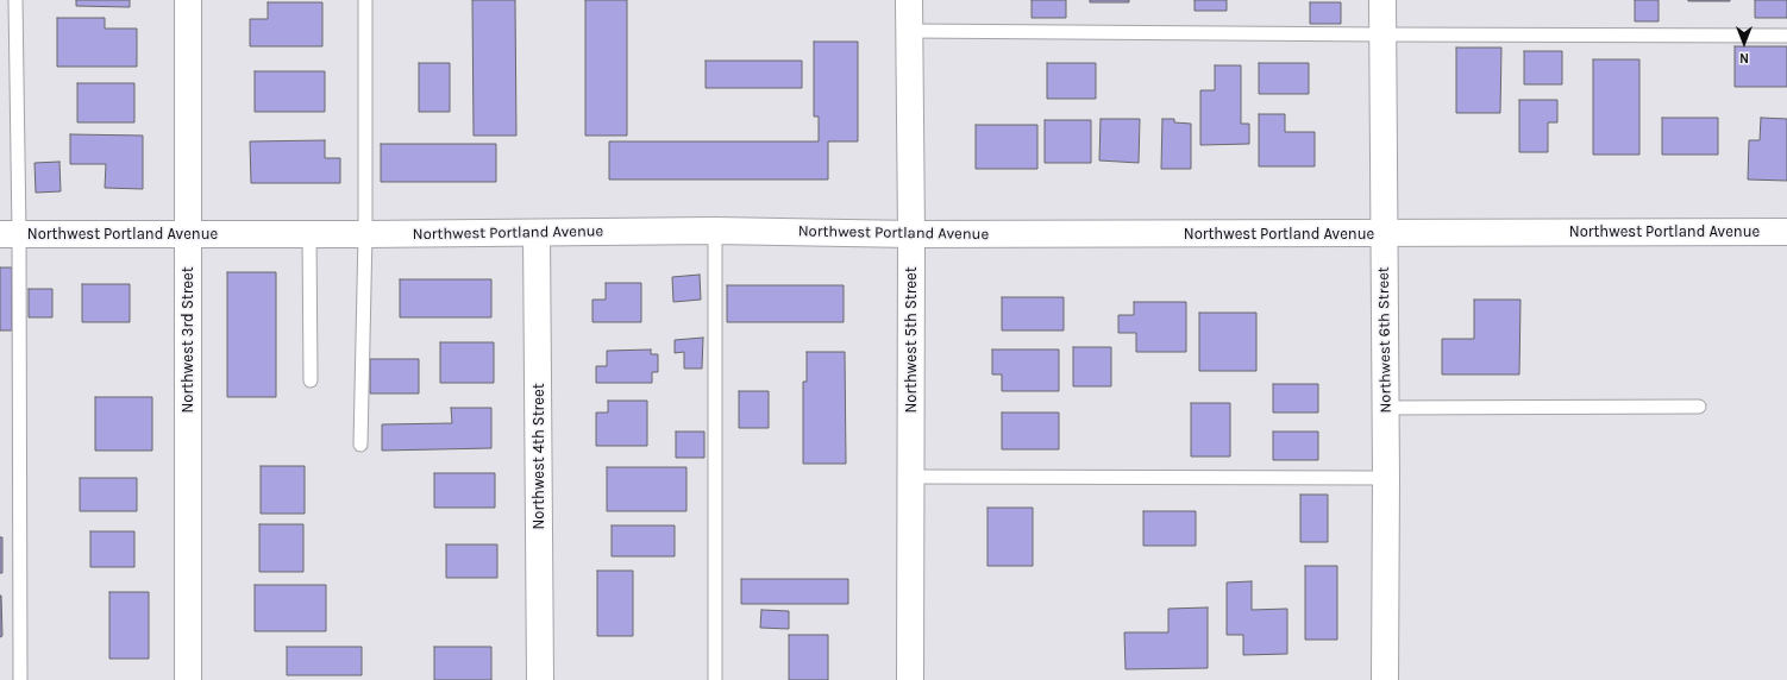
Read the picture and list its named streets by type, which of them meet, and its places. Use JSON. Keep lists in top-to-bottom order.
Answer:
{
  "streets": {
    "street": [
      "Northwest Portland Avenue",
      "Northwest 3rd Street",
      "Northwest 5th Street",
      "Northwest 6th Street",
      "Northwest 4th Street"
    ]
  },
  "crossings": [
    ["Northwest Portland Avenue", "Northwest 3rd Street"],
    ["Northwest Portland Avenue", "Northwest 5th Street"],
    ["Northwest Portland Avenue", "Northwest 6th Street"],
    ["Northwest Portland Avenue", "Northwest 4th Street"]
  ],
  "north": "bottom"
}
